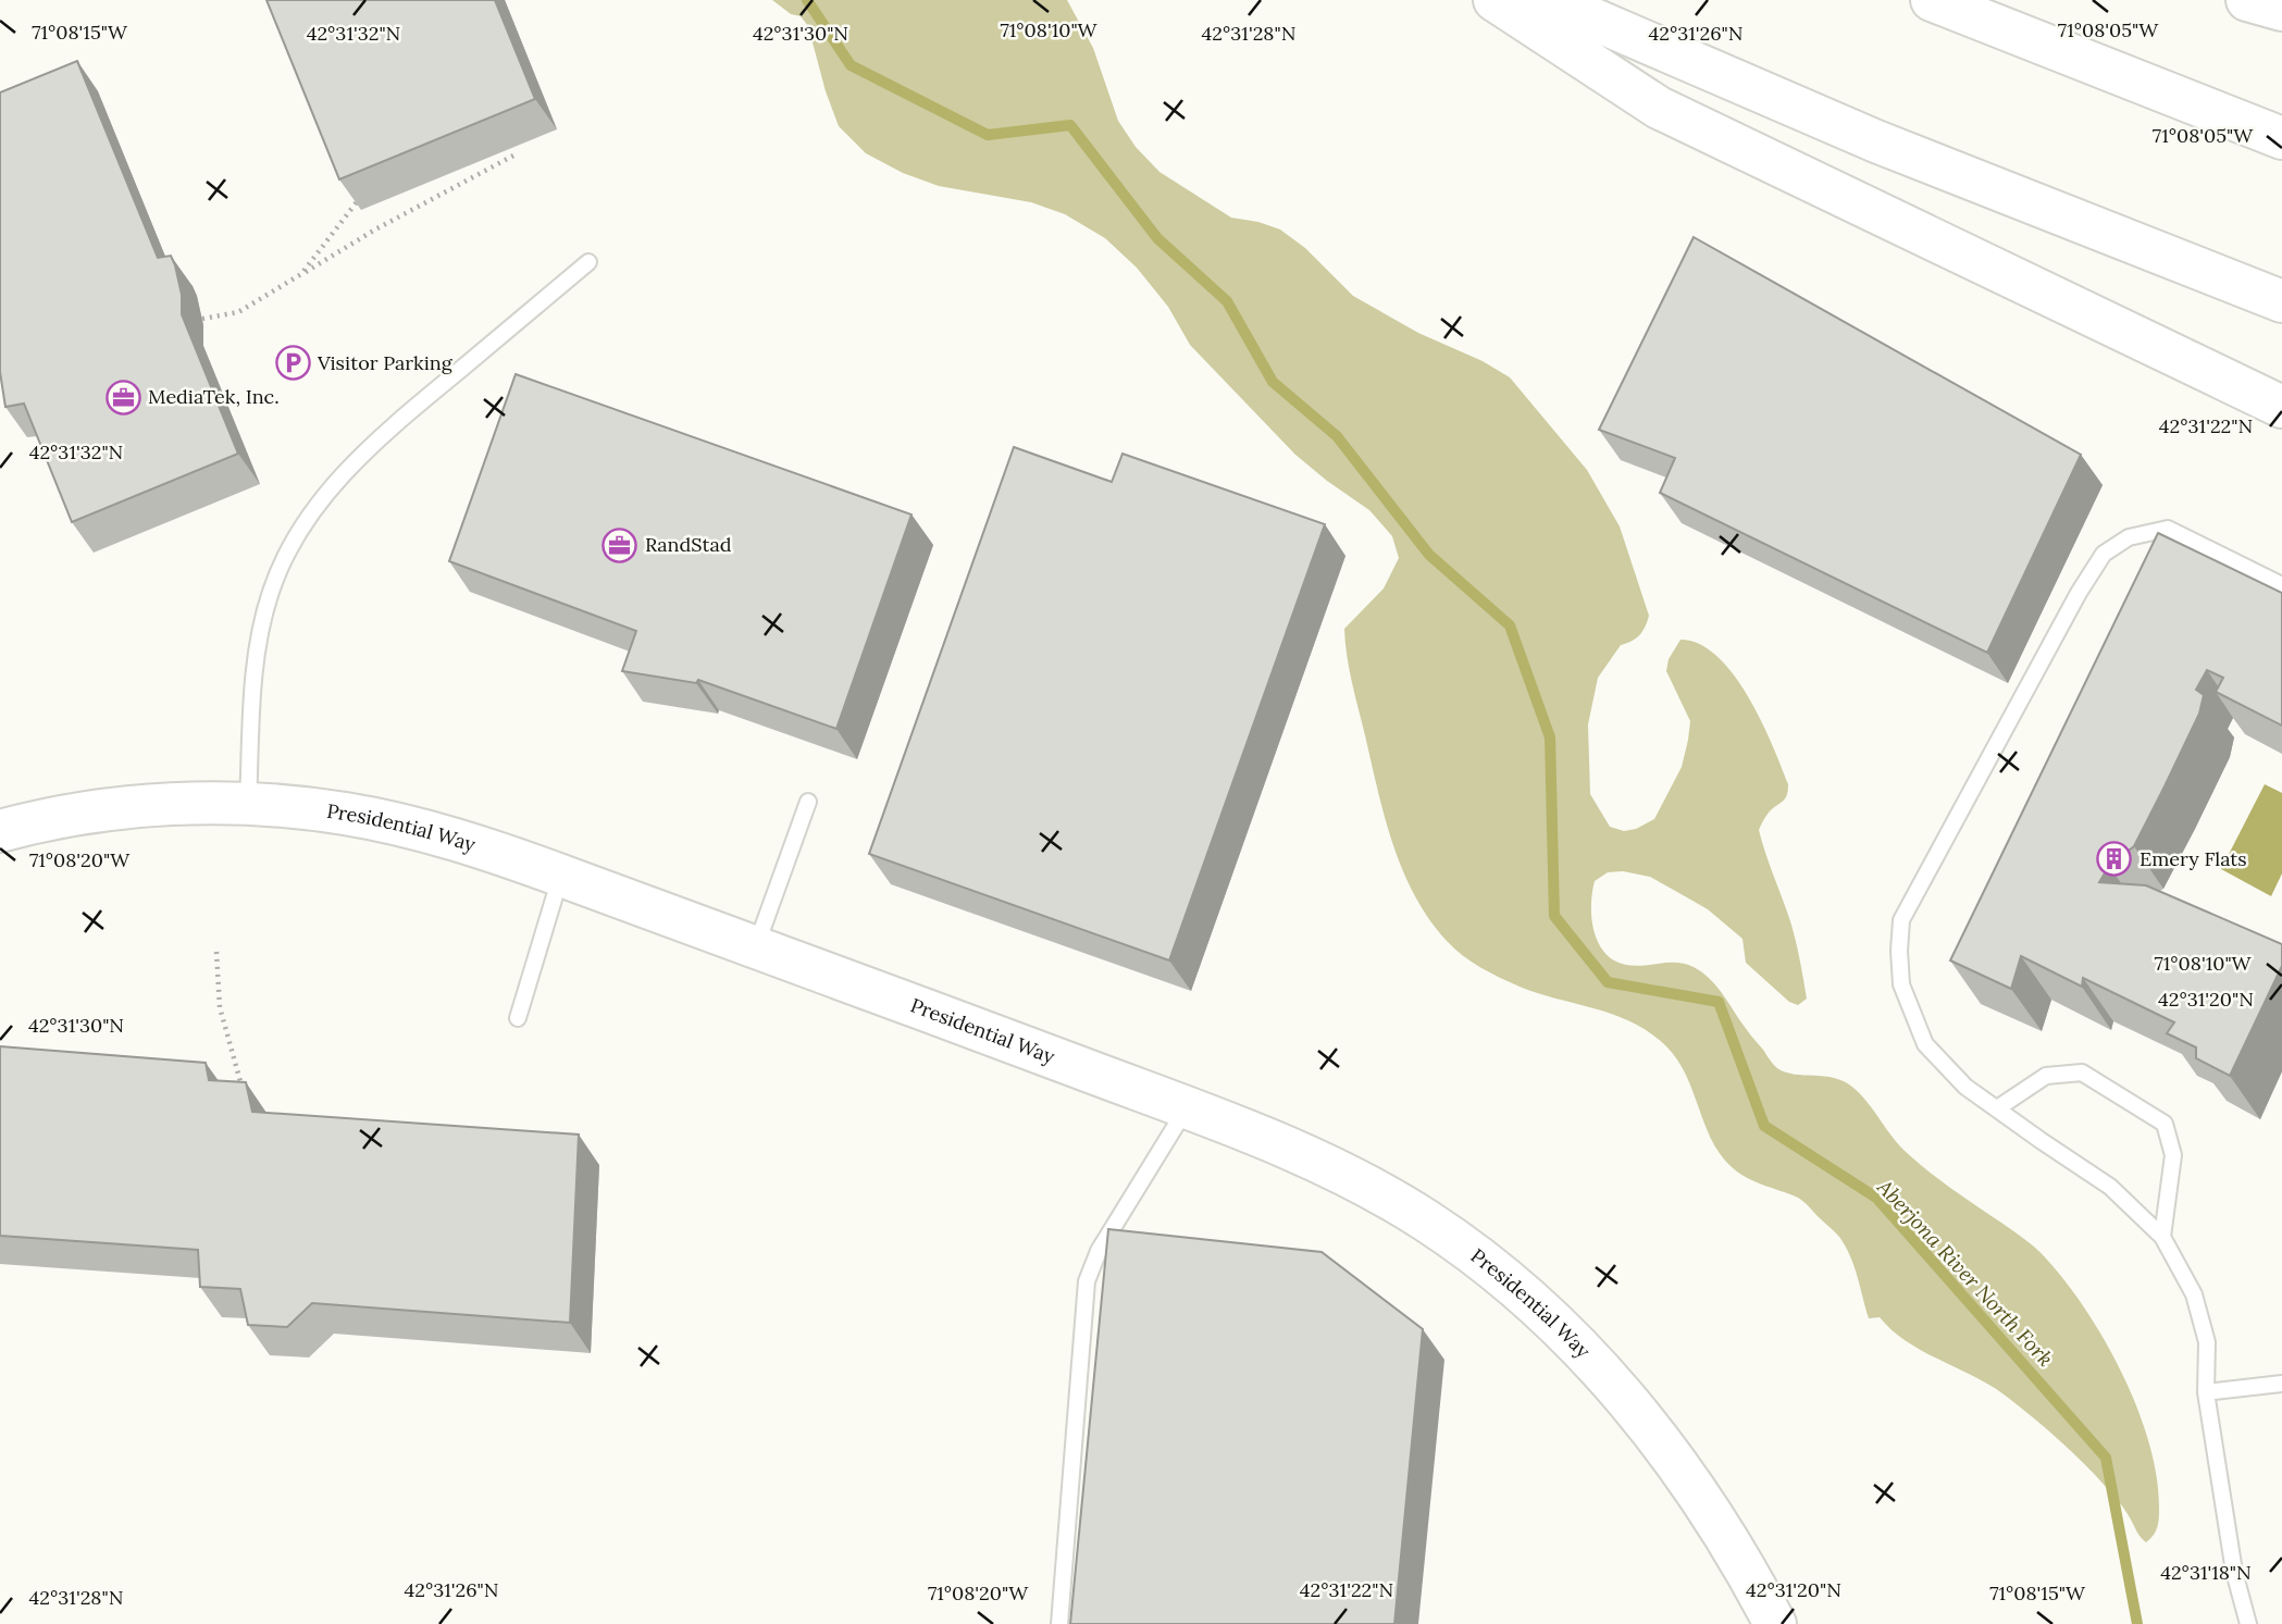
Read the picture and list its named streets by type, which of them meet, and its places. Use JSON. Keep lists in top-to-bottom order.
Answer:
{
  "streets": {
    "main road": ["Presidential Way"]
  },
  "water": ["Aberjona River North Fork"],
  "places": {
    "parking": ["Visitor Parking"],
    "office": ["MediaTek, Inc.", "RandStad"],
    "building": ["Emery Flats"]
  },
  "coordinates": [
    "71°08'10\"W",
    "71°08'05\"W",
    "71°08'15\"W",
    "42°31'32\"N",
    "42°31'30\"N",
    "42°31'28\"N",
    "42°31'26\"N",
    "42°31'22\"N",
    "71°08'20\"W",
    "42°31'20\"N",
    "42°31'18\"N"
  ]
}
